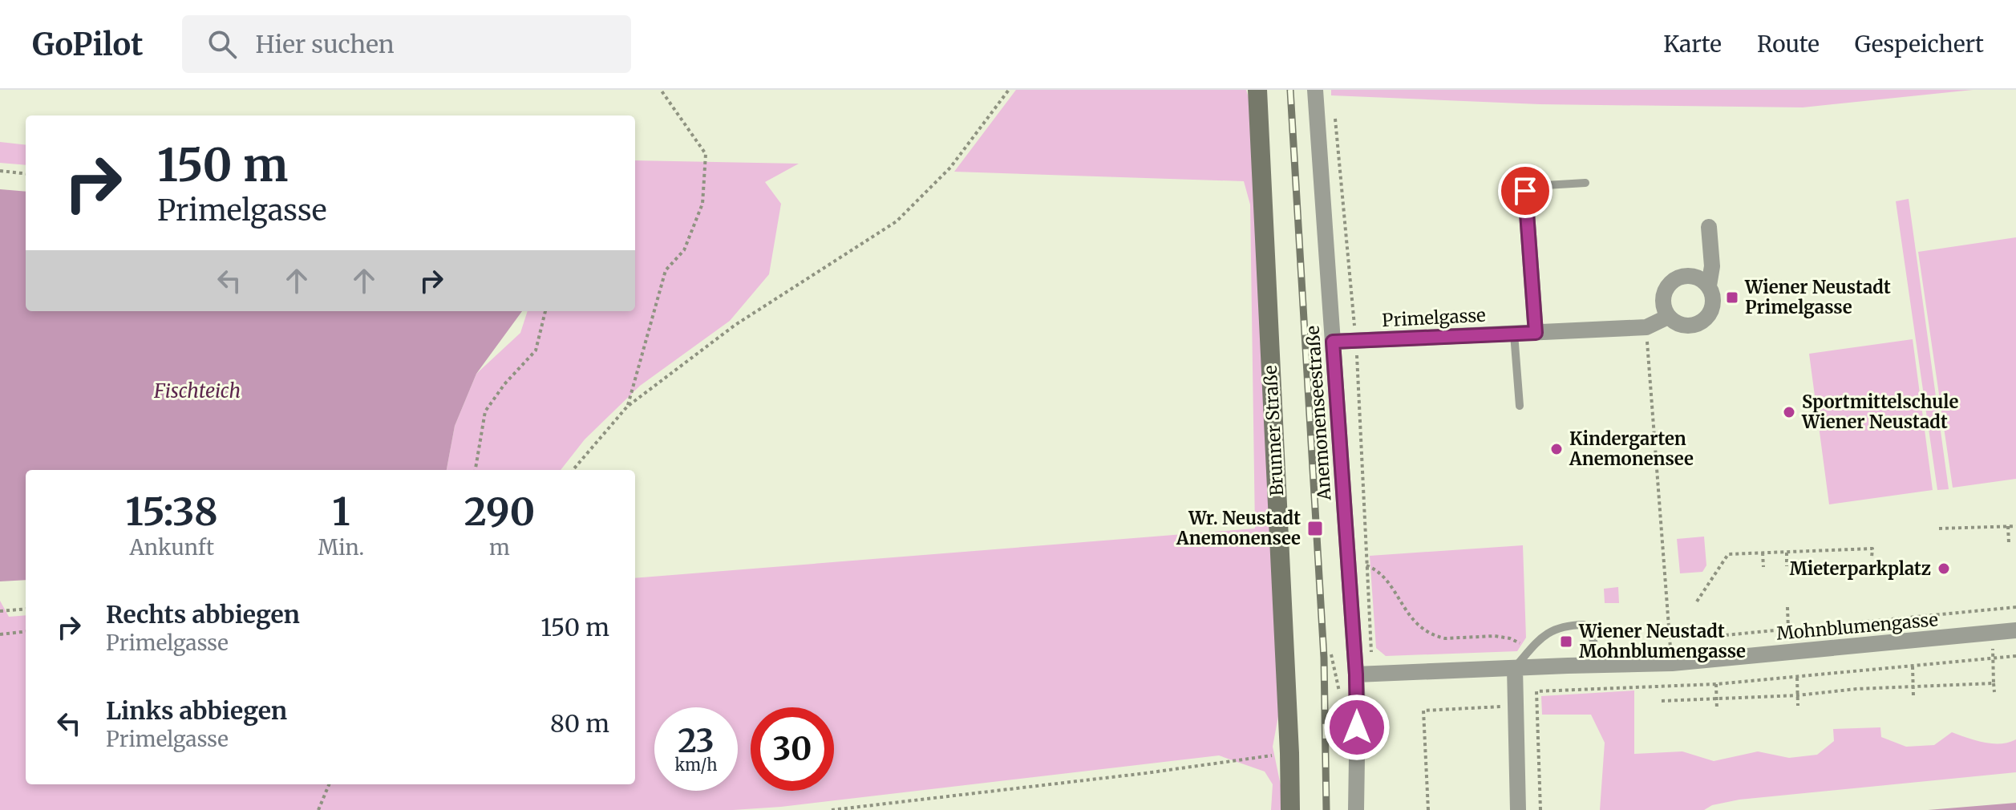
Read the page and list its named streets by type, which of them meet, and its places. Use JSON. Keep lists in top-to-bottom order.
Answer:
{
  "streets": {
    "main road": ["Brunner Straße"],
    "street": ["Primelgasse", "Anemonenseestraße", "Mohnblumengasse"]
  },
  "crossings": [
    ["Primelgasse", "Anemonenseestraße"],
    ["Anemonenseestraße", "Mohnblumengasse"]
  ],
  "water": ["Fischteich"],
  "places": {
    "transit": ["Wiener Neustadt Primelgasse", "Wr. Neustadt Anemonensee", "Wiener Neustadt Mohnblumengasse"],
    "other": ["Sportmittelschule Wiener Neustadt", "Kindergarten Anemonensee", "Mieterparkplatz"]
  },
  "page": {
    "header": "GoPilot",
    "search": "Hier suchen",
    "nav": ["Karte", "Route", "Gespeichert"],
    "turn": ["150 m", "Primelgasse"],
    "eta": [
      "15:38",
      "Ankunft",
      "1",
      "Min.",
      "290",
      "m"
    ],
    "list": [
      {
        "name": "Rechts abbiegen",
        "note": "Primelgasse",
        "value": "150 m"
      },
      {
        "name": "Links abbiegen",
        "note": "Primelgasse",
        "value": "80 m"
      }
    ],
    "speed": "23 km/h",
    "limit": "30"
  }
}
